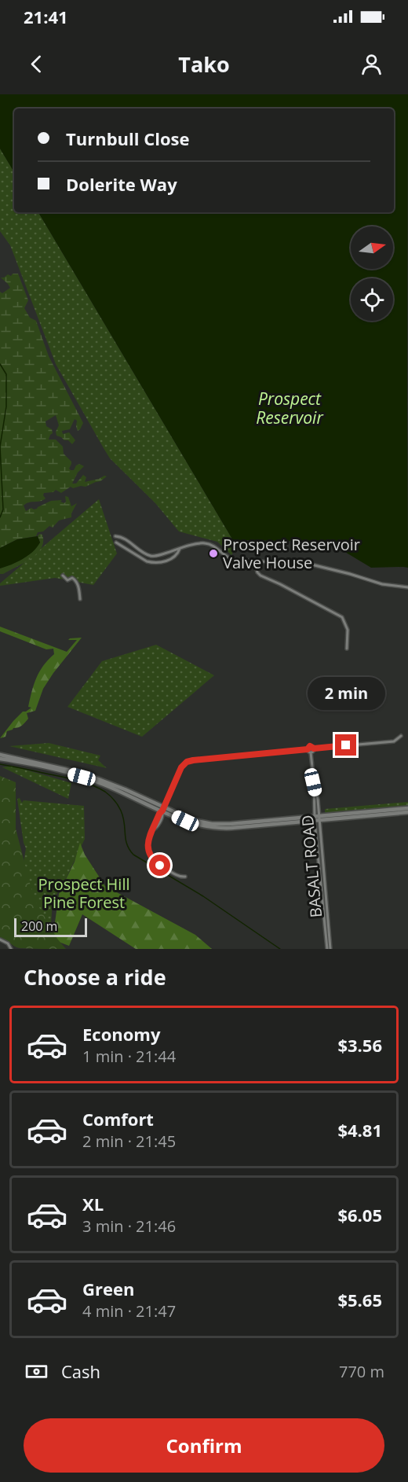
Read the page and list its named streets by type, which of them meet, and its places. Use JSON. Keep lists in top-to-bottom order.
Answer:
{
  "streets": {
    "street": ["BASALT ROAD"]
  },
  "water": ["Prospect Reservoir"],
  "parks": ["Prospect Hill Pine Forest"],
  "places": ["Prospect Reservoir Valve House"],
  "scale_bar": "200 m",
  "north": "right",
  "page": {
    "status": "21:41",
    "header": "Tako",
    "banner": ["Turnbull Close", "Dolerite Way"],
    "bubble": "2 min",
    "scale": "200 m",
    "heading": "Choose a ride",
    "list": [
      {
        "name": "Economy",
        "note": "1 min · 21:44",
        "value": "$3.56"
      },
      {
        "name": "Comfort",
        "note": "2 min · 21:45",
        "value": "$4.81"
      },
      {
        "name": "XL",
        "note": "3 min · 21:46",
        "value": "$6.05"
      },
      {
        "name": "Green",
        "note": "4 min · 21:47",
        "value": "$5.65"
      }
    ],
    "pay": ["Cash", "770 m"],
    "buttons": "Confirm"
  }
}
